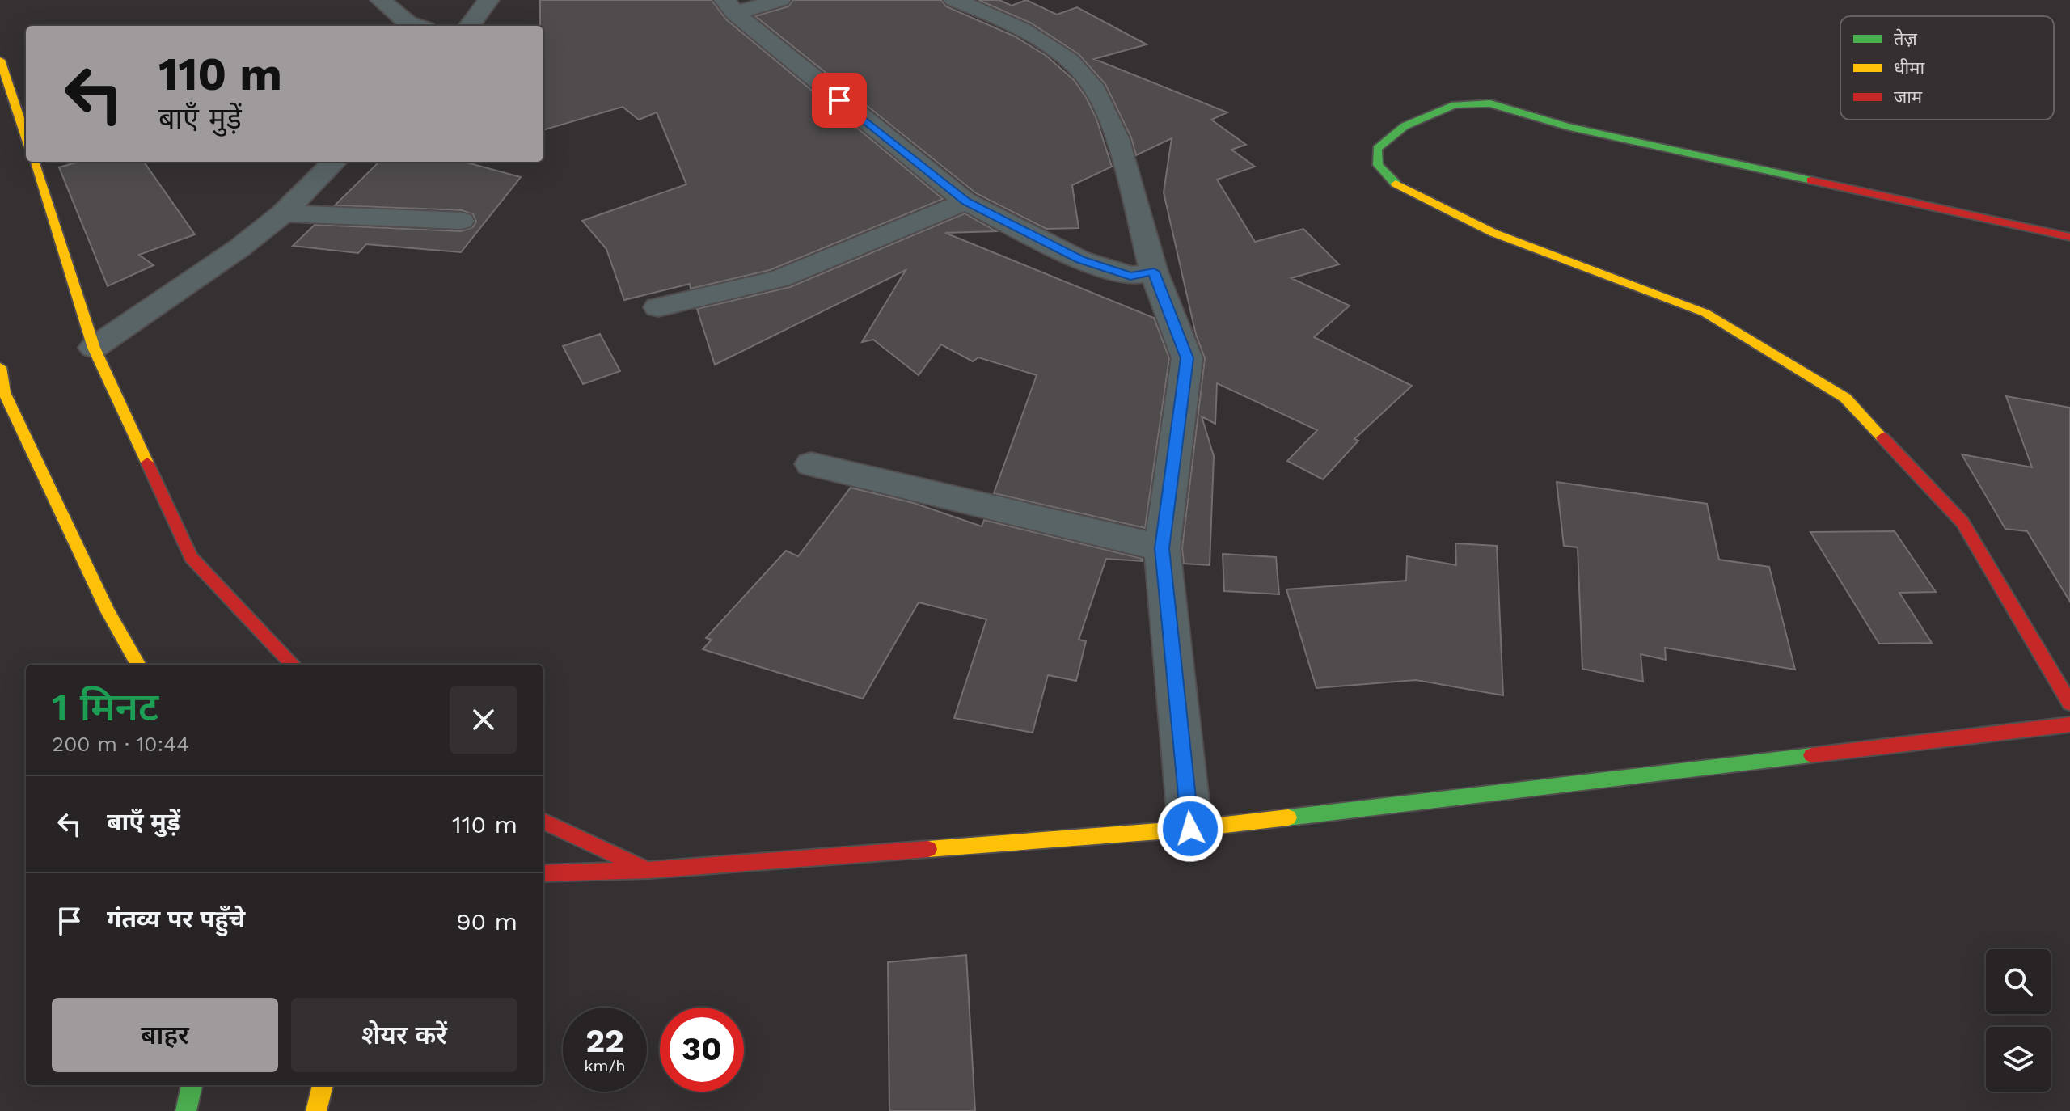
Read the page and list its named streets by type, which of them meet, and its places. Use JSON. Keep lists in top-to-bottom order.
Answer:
{
  "legend": ["तेज़", "धीमा", "जाम"],
  "page": {
    "turn": ["110 m", "बाएँ मुड़ें"],
    "heading": ["1 मिनट", "200 m · 10:44"],
    "list": [
      {
        "name": "बाएँ मुड़ें",
        "value": "110 m"
      },
      {
        "name": "गंतव्य पर पहुँचे",
        "value": "90 m"
      }
    ],
    "buttons": ["बाहर", "शेयर करें"],
    "speed": "22 km/h",
    "limit": "30"
  }
}
